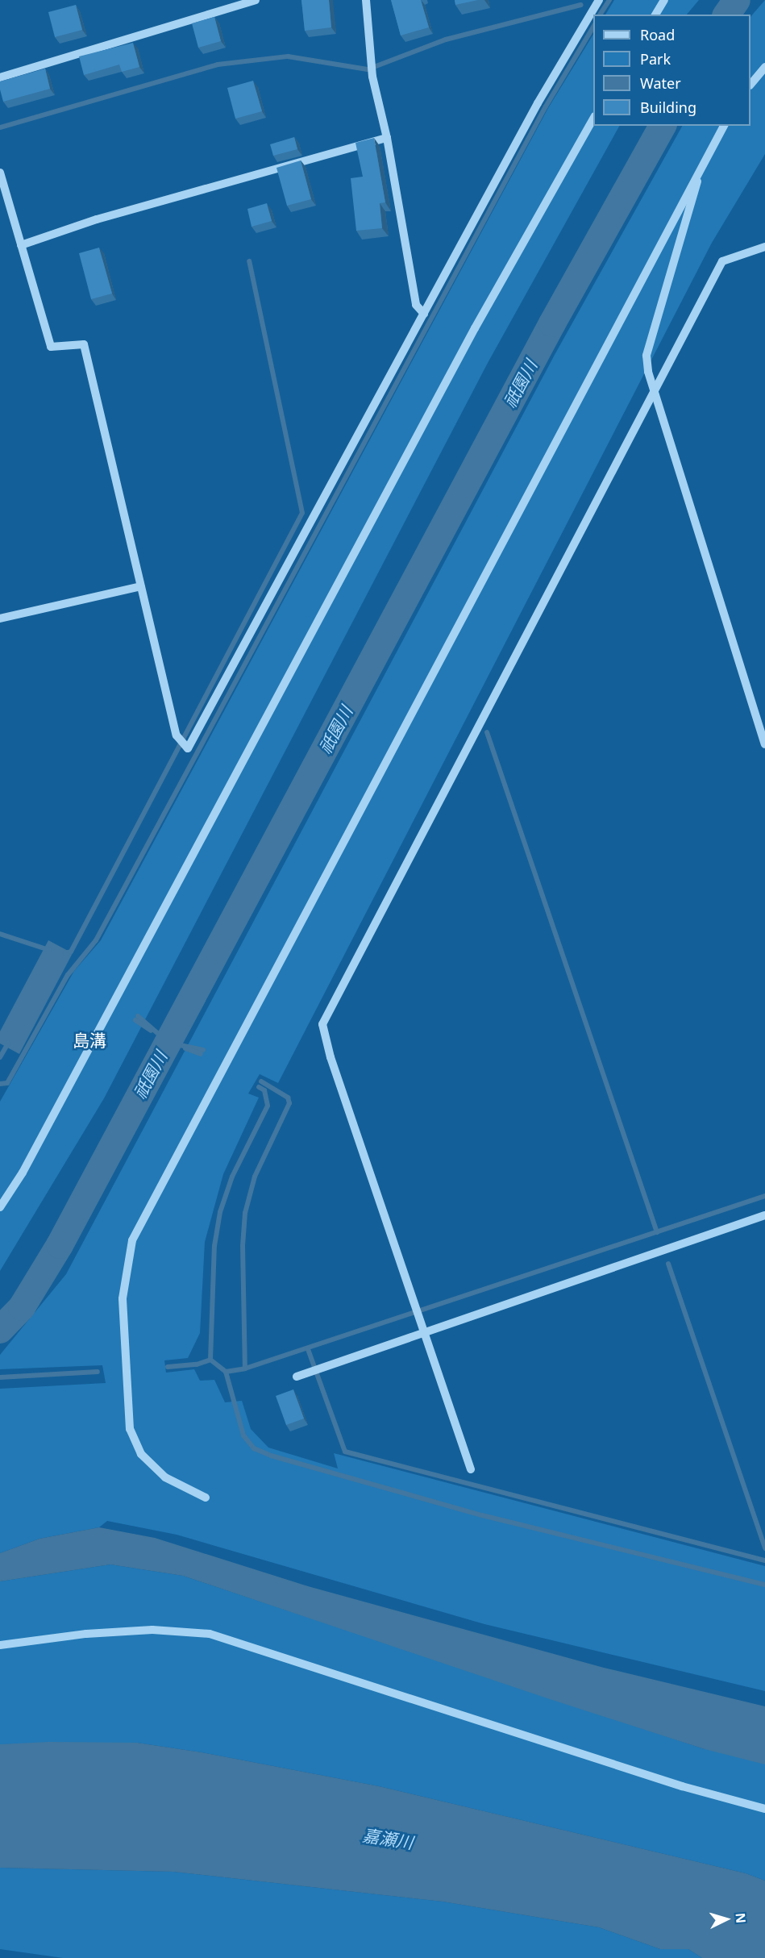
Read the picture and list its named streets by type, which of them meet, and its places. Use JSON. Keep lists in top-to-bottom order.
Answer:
{
  "districts": ["島溝"],
  "water": ["祇園川", "嘉瀬川"],
  "legend": [
    "Road",
    "Park",
    "Water",
    "Building"
  ],
  "north": "right"
}
